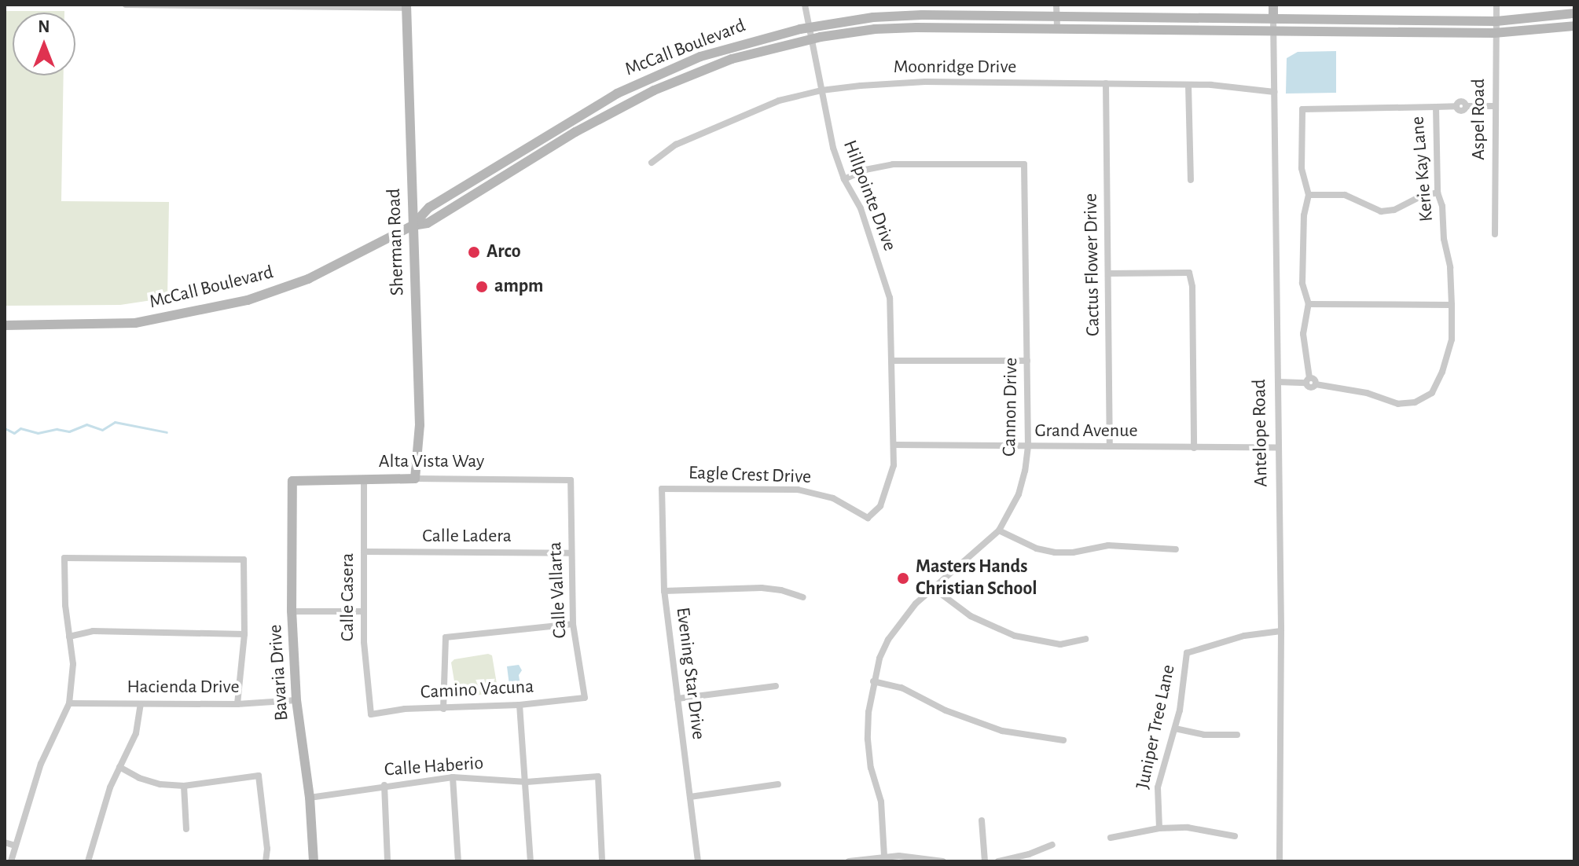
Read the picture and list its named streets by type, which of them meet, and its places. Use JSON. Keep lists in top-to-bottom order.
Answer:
{
  "streets": {
    "main road": [
      "McCall Boulevard",
      "Sherman Road",
      "Antelope Road",
      "Alta Vista Way",
      "Bavaria Drive"
    ],
    "street": [
      "Moonridge Drive",
      "Aspel Road",
      "Kerie Kay Lane",
      "Hillpointe Drive",
      "Cactus Flower Drive",
      "Cannon Drive",
      "Grand Avenue",
      "Eagle Crest Drive",
      "Calle Ladera",
      "Calle Vallarta",
      "Calle Casera",
      "Evening Star Drive",
      "Hacienda Drive",
      "Camino Vacuna",
      "Juniper Tree Lane",
      "Calle Haberio"
    ]
  },
  "crossings": [
    ["McCall Boulevard", "Aspel Road"],
    ["McCall Boulevard", "Hillpointe Drive"],
    ["McCall Boulevard", "Sherman Road"],
    ["McCall Boulevard", "Antelope Road"],
    ["Moonridge Drive", "Hillpointe Drive"],
    ["Moonridge Drive", "Cactus Flower Drive"],
    ["Moonridge Drive", "Antelope Road"],
    ["Hillpointe Drive", "Cannon Drive"],
    ["Hillpointe Drive", "Grand Avenue"],
    ["Hillpointe Drive", "Eagle Crest Drive"],
    ["Sherman Road", "Alta Vista Way"],
    ["Cactus Flower Drive", "Grand Avenue"],
    ["Cannon Drive", "Grand Avenue"],
    ["Grand Avenue", "Antelope Road"],
    ["Antelope Road", "Juniper Tree Lane"],
    ["Alta Vista Way", "Calle Vallarta"],
    ["Alta Vista Way", "Calle Casera"],
    ["Alta Vista Way", "Bavaria Drive"],
    ["Eagle Crest Drive", "Evening Star Drive"],
    ["Calle Ladera", "Calle Vallarta"],
    ["Calle Ladera", "Calle Casera"],
    ["Calle Vallarta", "Camino Vacuna"],
    ["Calle Casera", "Camino Vacuna"],
    ["Bavaria Drive", "Hacienda Drive"],
    ["Bavaria Drive", "Calle Haberio"]
  ],
  "places": ["Arco", "ampm", "Masters Hands Christian School"],
  "north": "top"
}
